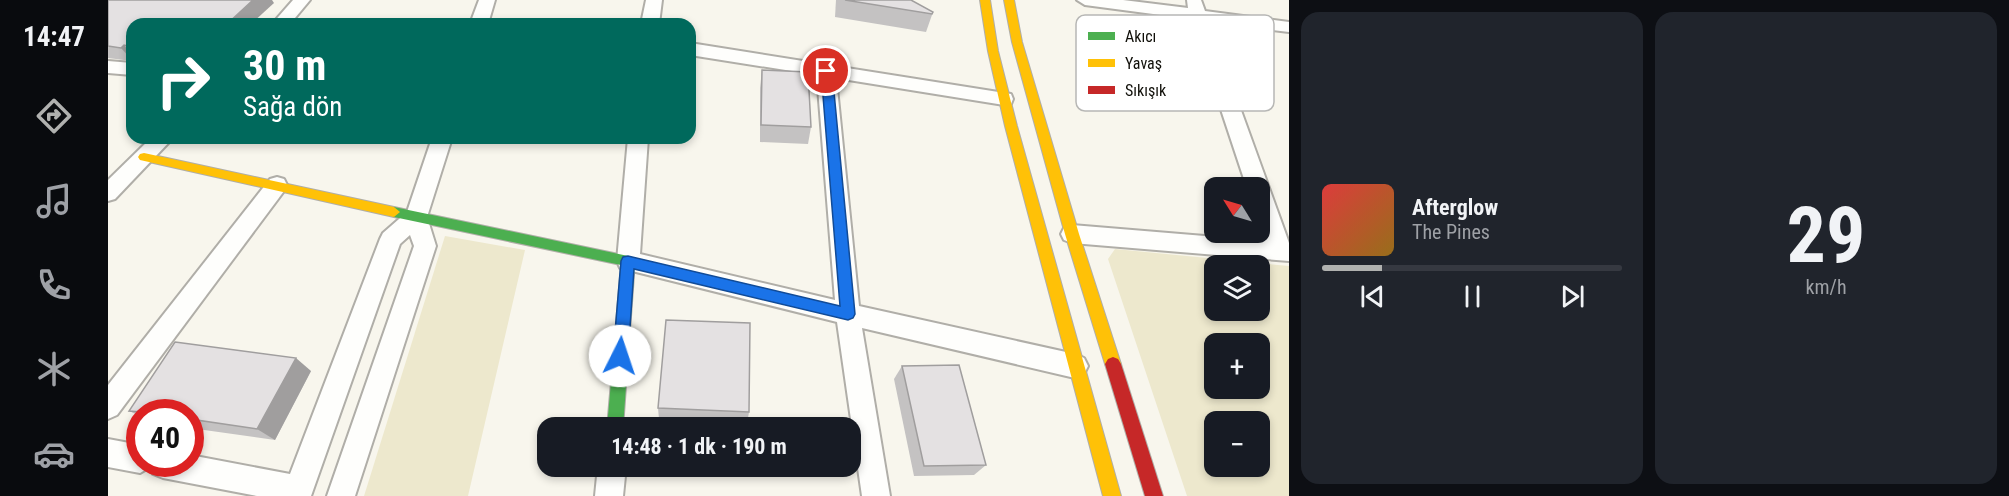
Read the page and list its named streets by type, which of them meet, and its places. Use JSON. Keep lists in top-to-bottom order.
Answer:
{
  "legend": ["Akıcı", "Yavaş", "Sıkışık"],
  "north": "top left",
  "page": {
    "tabs": "14:47",
    "tile": ["29", "km/h"],
    "turn": ["30 m", "Sağa dön"],
    "map_buttons": ["+", "−"],
    "song": ["Afterglow", "The Pines"],
    "limit": "40",
    "trip": "14:48 · 1 dk · 190 m"
  }
}
